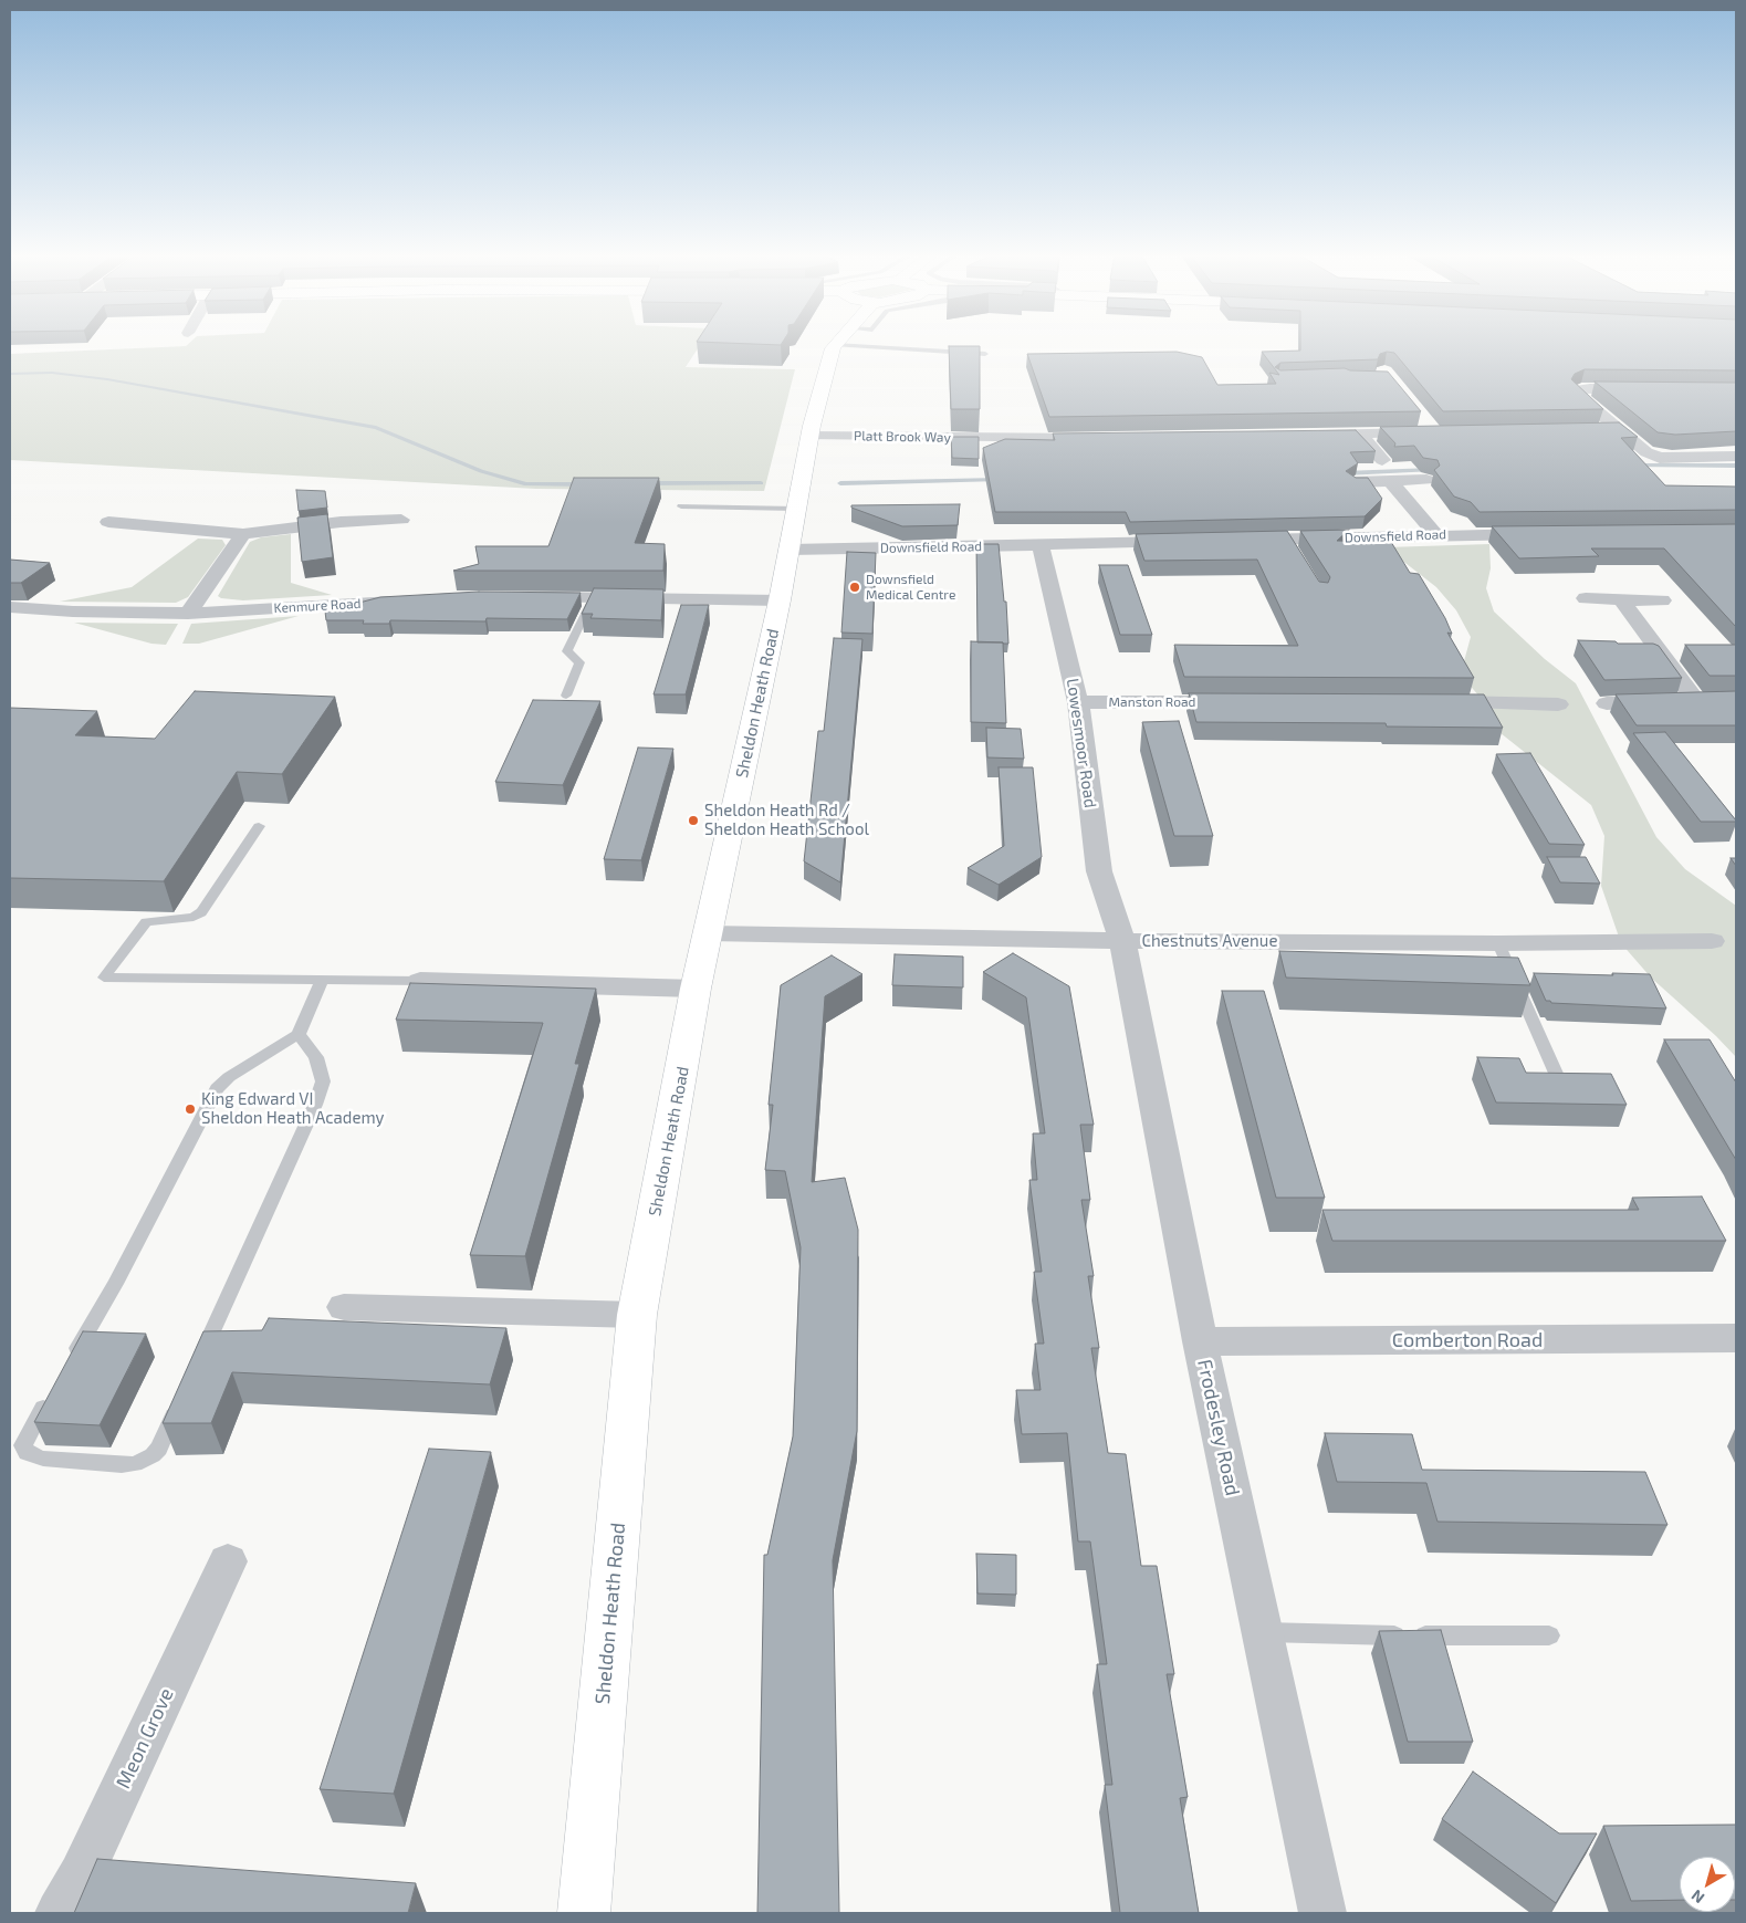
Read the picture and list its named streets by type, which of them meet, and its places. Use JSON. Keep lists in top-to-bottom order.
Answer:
{
  "streets": {
    "street": [
      "Platt Brook Way",
      "Downsfield Road",
      "Kenmure Road",
      "Manston Road",
      "Sheldon Heath Road",
      "Lowesmoor Road",
      "Chestnuts Avenue",
      "Comberton Road",
      "Frodesley Road",
      "Meon Grove"
    ]
  },
  "crossings": [
    ["Platt Brook Way", "Sheldon Heath Road"],
    ["Downsfield Road", "Sheldon Heath Road"],
    ["Downsfield Road", "Lowesmoor Road"],
    ["Manston Road", "Lowesmoor Road"],
    ["Sheldon Heath Road", "Chestnuts Avenue"],
    ["Lowesmoor Road", "Chestnuts Avenue"],
    ["Lowesmoor Road", "Frodesley Road"],
    ["Chestnuts Avenue", "Frodesley Road"],
    ["Comberton Road", "Frodesley Road"]
  ],
  "places": ["Downsfield Medical Centre", "Sheldon Heath Rd / Sheldon Heath School", "King Edward VI Sheldon Heath Academy"],
  "north": "bottom left"
}
